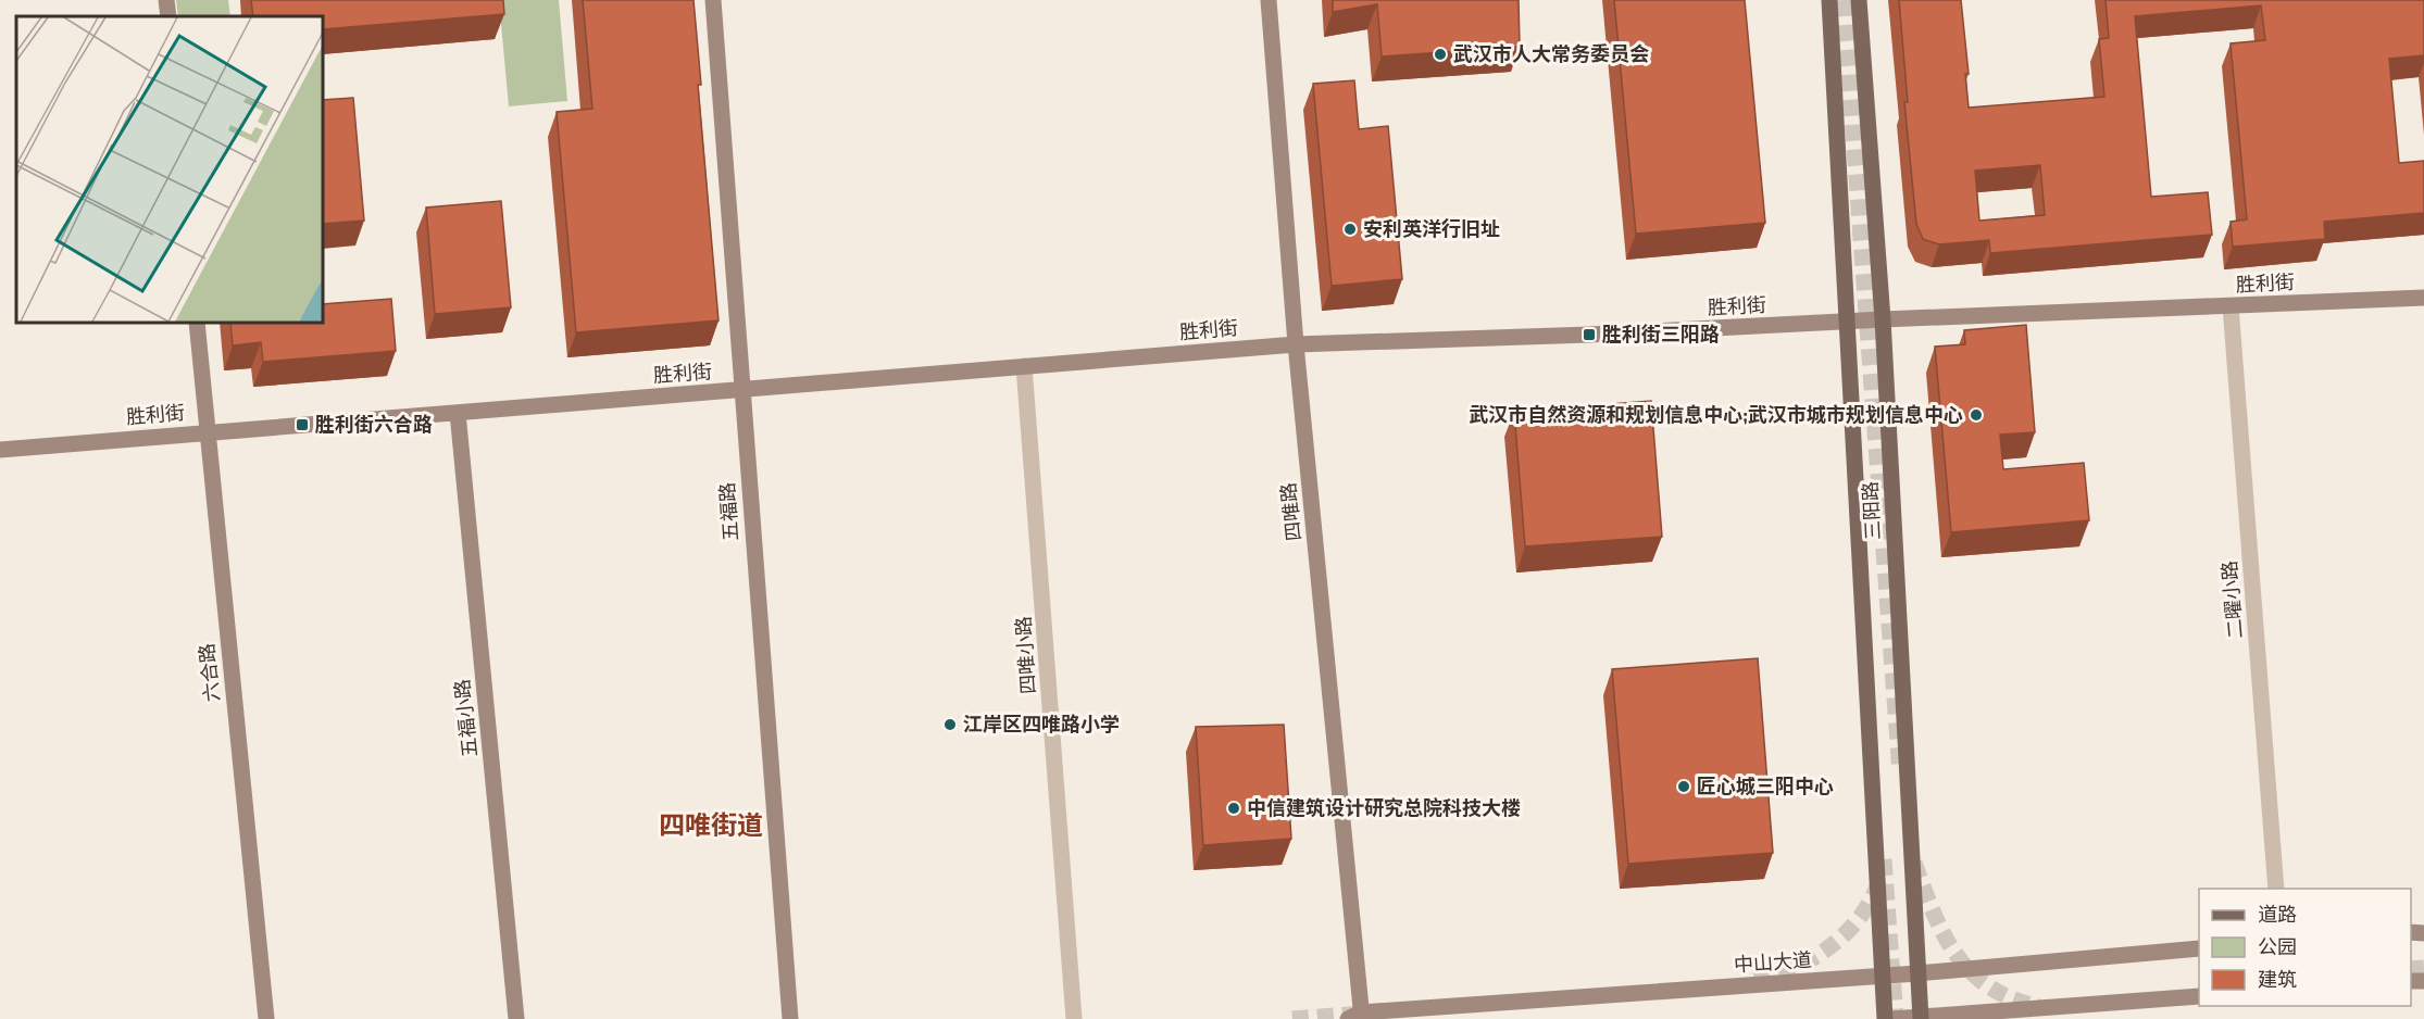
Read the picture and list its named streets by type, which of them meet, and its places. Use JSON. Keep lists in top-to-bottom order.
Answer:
{
  "streets": {
    "main road": ["三阳路"],
    "street": [
      "胜利街",
      "五福路",
      "四唯路",
      "二曜小路",
      "四唯小路",
      "六合路",
      "五福小路",
      "中山大道"
    ]
  },
  "crossings": [
    ["胜利街", "三阳路"],
    ["胜利街", "五福路"],
    ["胜利街", "四唯路"],
    ["胜利街", "二曜小路"],
    ["胜利街", "四唯小路"],
    ["胜利街", "六合路"],
    ["胜利街", "五福小路"],
    ["三阳路", "中山大道"],
    ["四唯路", "中山大道"]
  ],
  "districts": ["四唯街道"],
  "places": {
    "other": [
      "武汉市人大常务委员会",
      "安利英洋行旧址",
      "武汉市自然资源和规划信息中心;武汉市城市规划信息中心",
      "江岸区四唯路小学",
      "匠心城三阳中心",
      "中信建筑设计研究总院科技大楼"
    ],
    "transit": ["胜利街三阳路", "胜利街六合路"]
  },
  "legend": ["道路", "公园", "建筑"]
}
